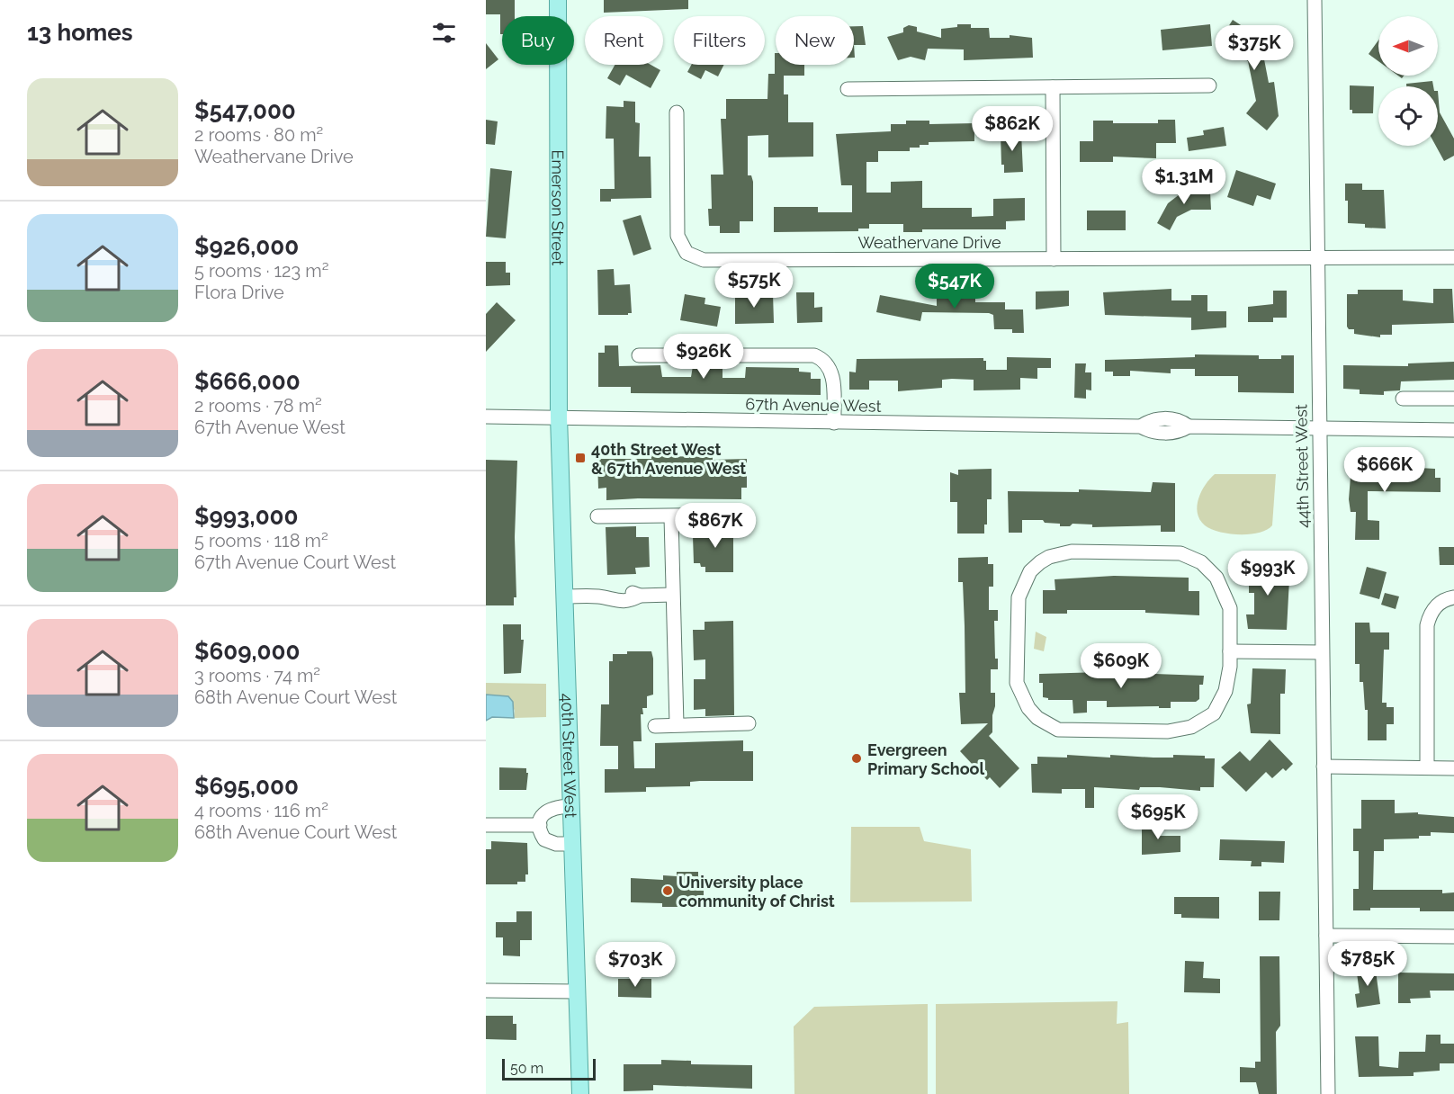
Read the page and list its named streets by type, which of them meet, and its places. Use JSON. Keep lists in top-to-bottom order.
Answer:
{
  "streets": {
    "main road": ["Emerson Street", "40th Street West"],
    "street": ["Weathervane Drive", "67th Avenue West", "44th Street West"]
  },
  "crossings": [
    ["Emerson Street", "67th Avenue West"],
    ["Emerson Street", "40th Street West"],
    ["Weathervane Drive", "44th Street West"],
    ["67th Avenue West", "44th Street West"],
    ["67th Avenue West", "40th Street West"]
  ],
  "places": {
    "transit": ["40th Street West & 67th Avenue West"],
    "other": ["Evergreen Primary School", "University place community of Christ"]
  },
  "scale_bar": "50 m",
  "north": "left",
  "page": {
    "heading": "13 homes",
    "chip": [
      "Buy",
      "Rent",
      "Filters",
      "New"
    ],
    "price": [
      "$375K",
      "$862K",
      "$1.31M",
      "$575K",
      "$547K",
      "$926K",
      "$666K",
      "$867K",
      "$993K",
      "$609K",
      "$695K",
      "$785K",
      "$703K"
    ],
    "list": [
      {
        "name": "$547,000",
        "note": "2 rooms · 80 m² · Weathervane Drive"
      },
      {
        "name": "$926,000",
        "note": "5 rooms · 123 m² · Flora Drive"
      },
      {
        "name": "$666,000",
        "note": "2 rooms · 78 m² · 67th Avenue West"
      },
      {
        "name": "$993,000",
        "note": "5 rooms · 118 m² · 67th Avenue Court West"
      },
      {
        "name": "$609,000",
        "note": "3 rooms · 74 m² · 68th Avenue Court West"
      },
      {
        "name": "$695,000",
        "note": "4 rooms · 116 m² · 68th Avenue Court West"
      }
    ],
    "scale": "50 m"
  }
}
